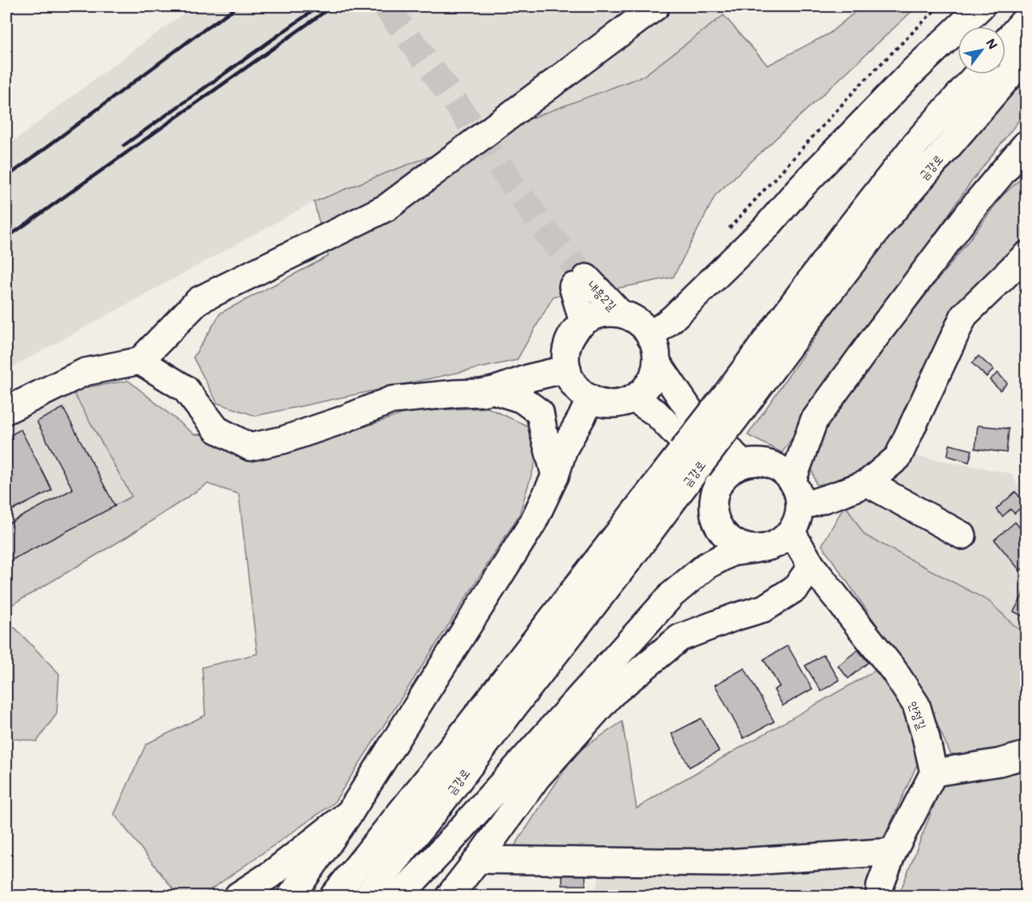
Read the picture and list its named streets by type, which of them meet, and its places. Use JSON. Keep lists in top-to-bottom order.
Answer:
{
  "streets": {
    "main road": ["금강로", "내흥2길", "안정길"]
  },
  "north": "top right"
}
